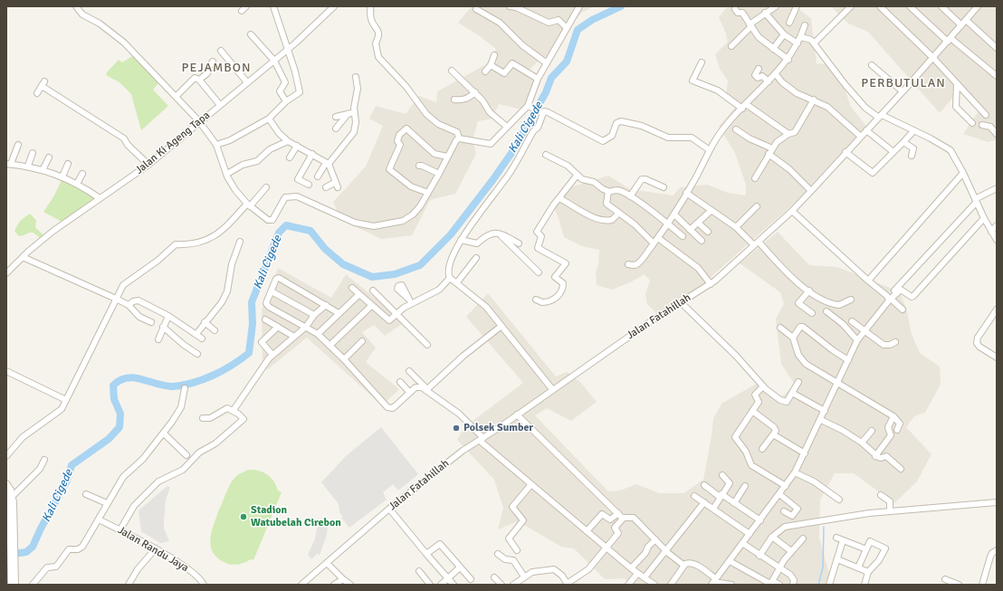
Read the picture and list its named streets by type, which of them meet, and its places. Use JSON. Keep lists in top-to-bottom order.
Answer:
{
  "streets": {
    "street": ["Jalan Ki Ageng Tapa", "Jalan Fatahillah", "Jalan Randu Jaya"]
  },
  "districts": ["PEJAMBON", "PERBUTULAN"],
  "water": ["Kali Cigede"],
  "places": ["Polsek Sumber", "Stadion Watubelah Cirebon"]
}
